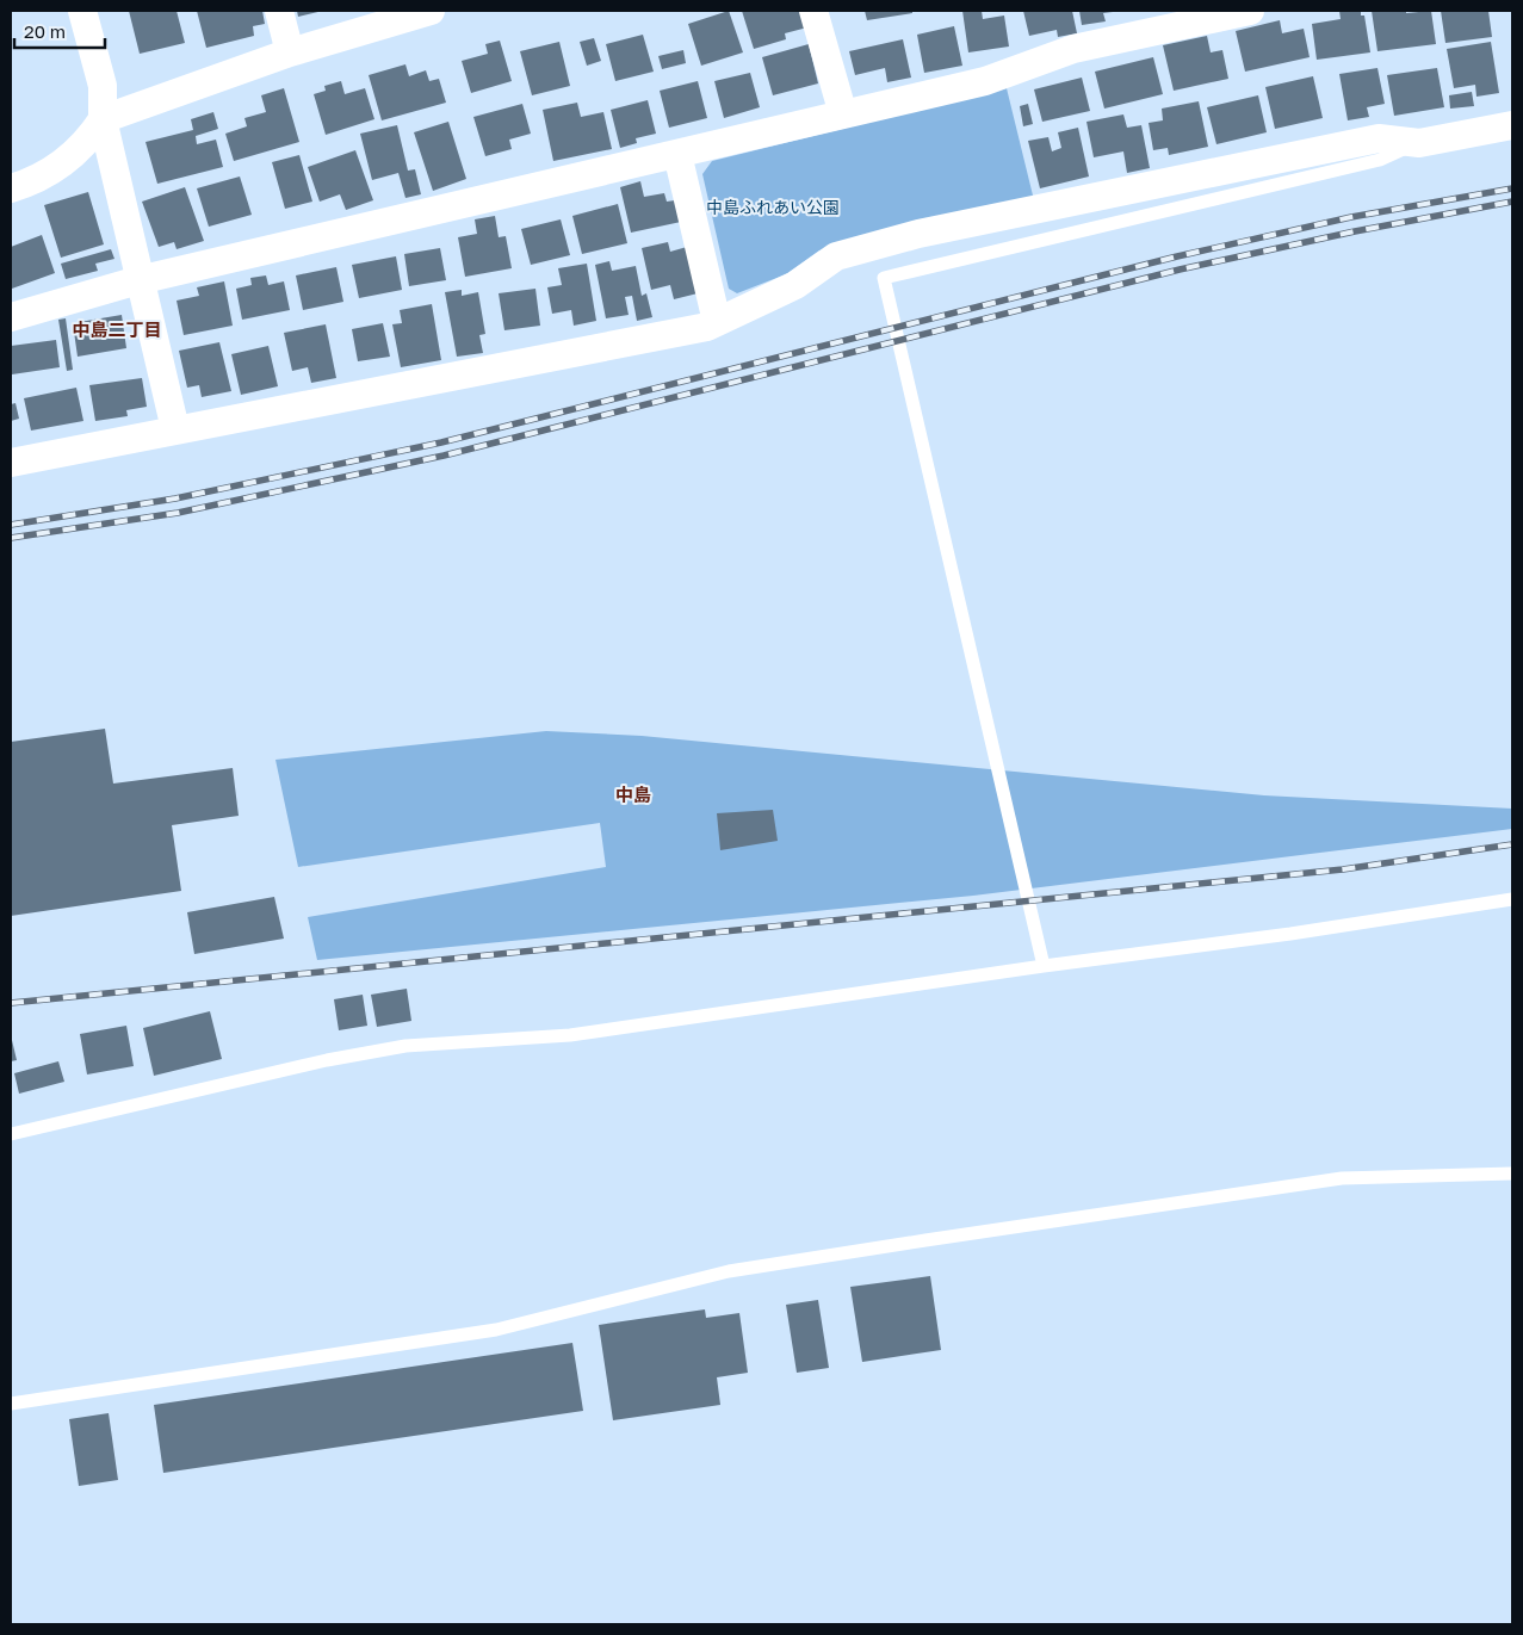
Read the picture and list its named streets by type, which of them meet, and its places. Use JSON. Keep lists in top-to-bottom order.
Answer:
{
  "districts": ["中島二丁目", "中島"],
  "parks": ["中島ふれあい公園"],
  "scale_bar": "20 m"
}
